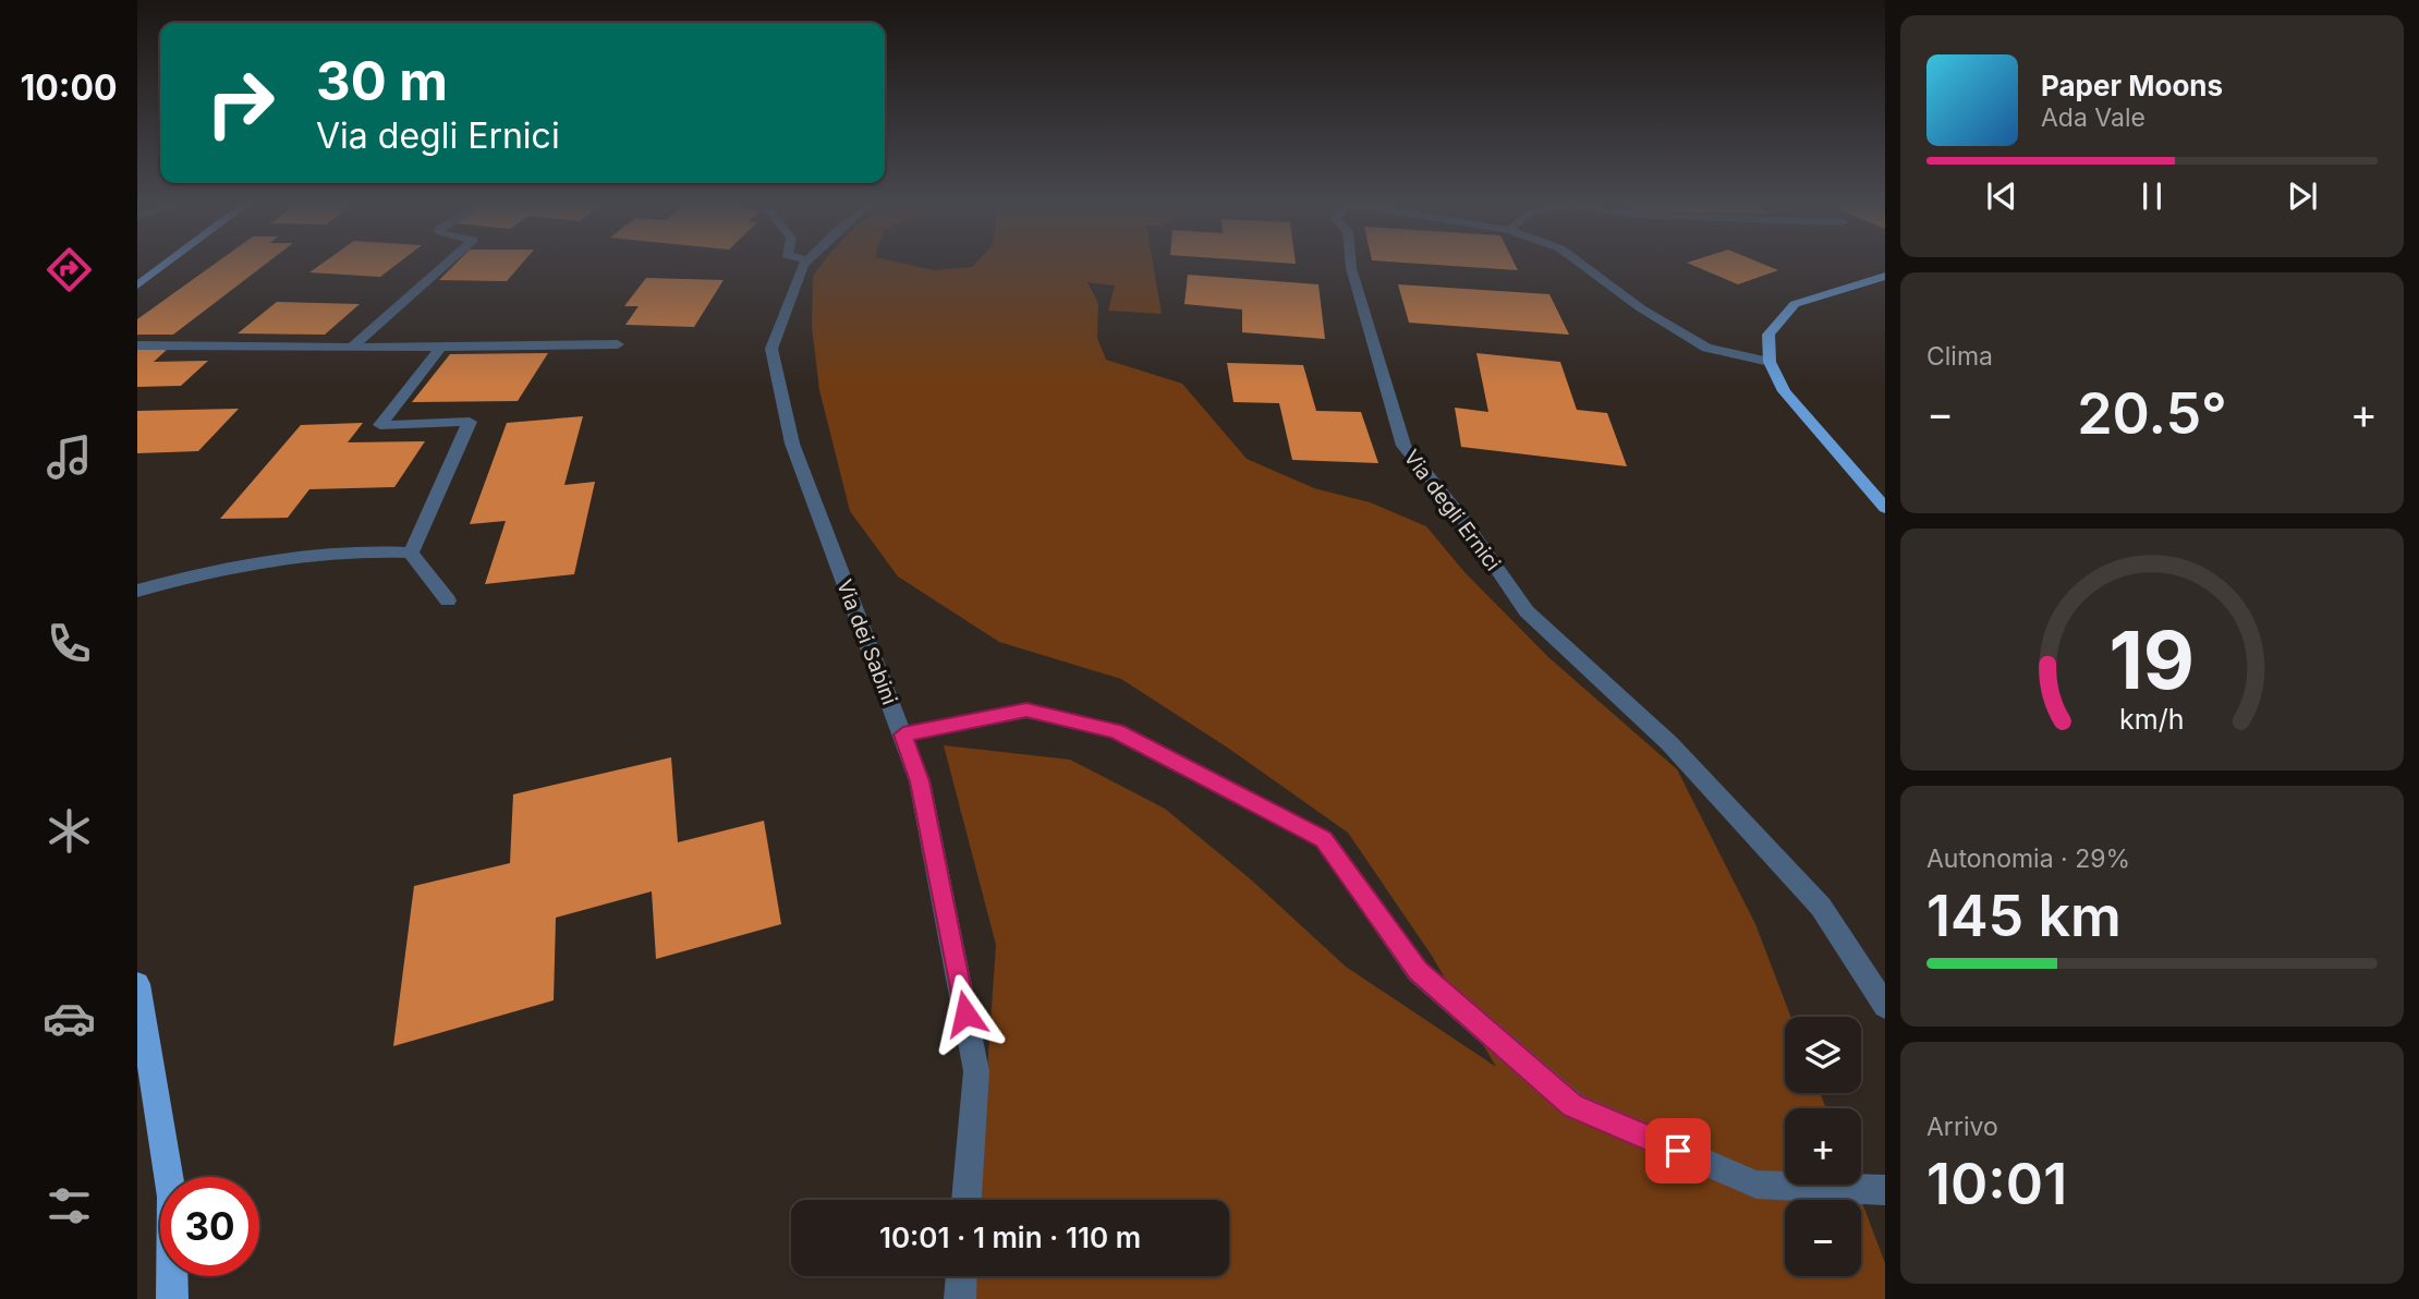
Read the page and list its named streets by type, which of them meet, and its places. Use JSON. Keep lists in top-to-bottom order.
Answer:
{
  "streets": {
    "street": ["Via degli Ernici", "Via dei Sabini"]
  },
  "page": {
    "tabs": "10:00",
    "turn": ["30 m", "Via degli Ernici"],
    "song": ["Paper Moons", "Ada Vale"],
    "tile": [
      "Clima",
      ["Autonomia · 29%", "145 km"],
      ["Arrivo", "10:01"]
    ],
    "heat": ["−", "20.5°", "+"],
    "map_buttons": ["+", "−"],
    "limit": "30",
    "trip": "10:01 · 1 min · 110 m",
    "gauge": ["19", "km/h"]
  }
}
